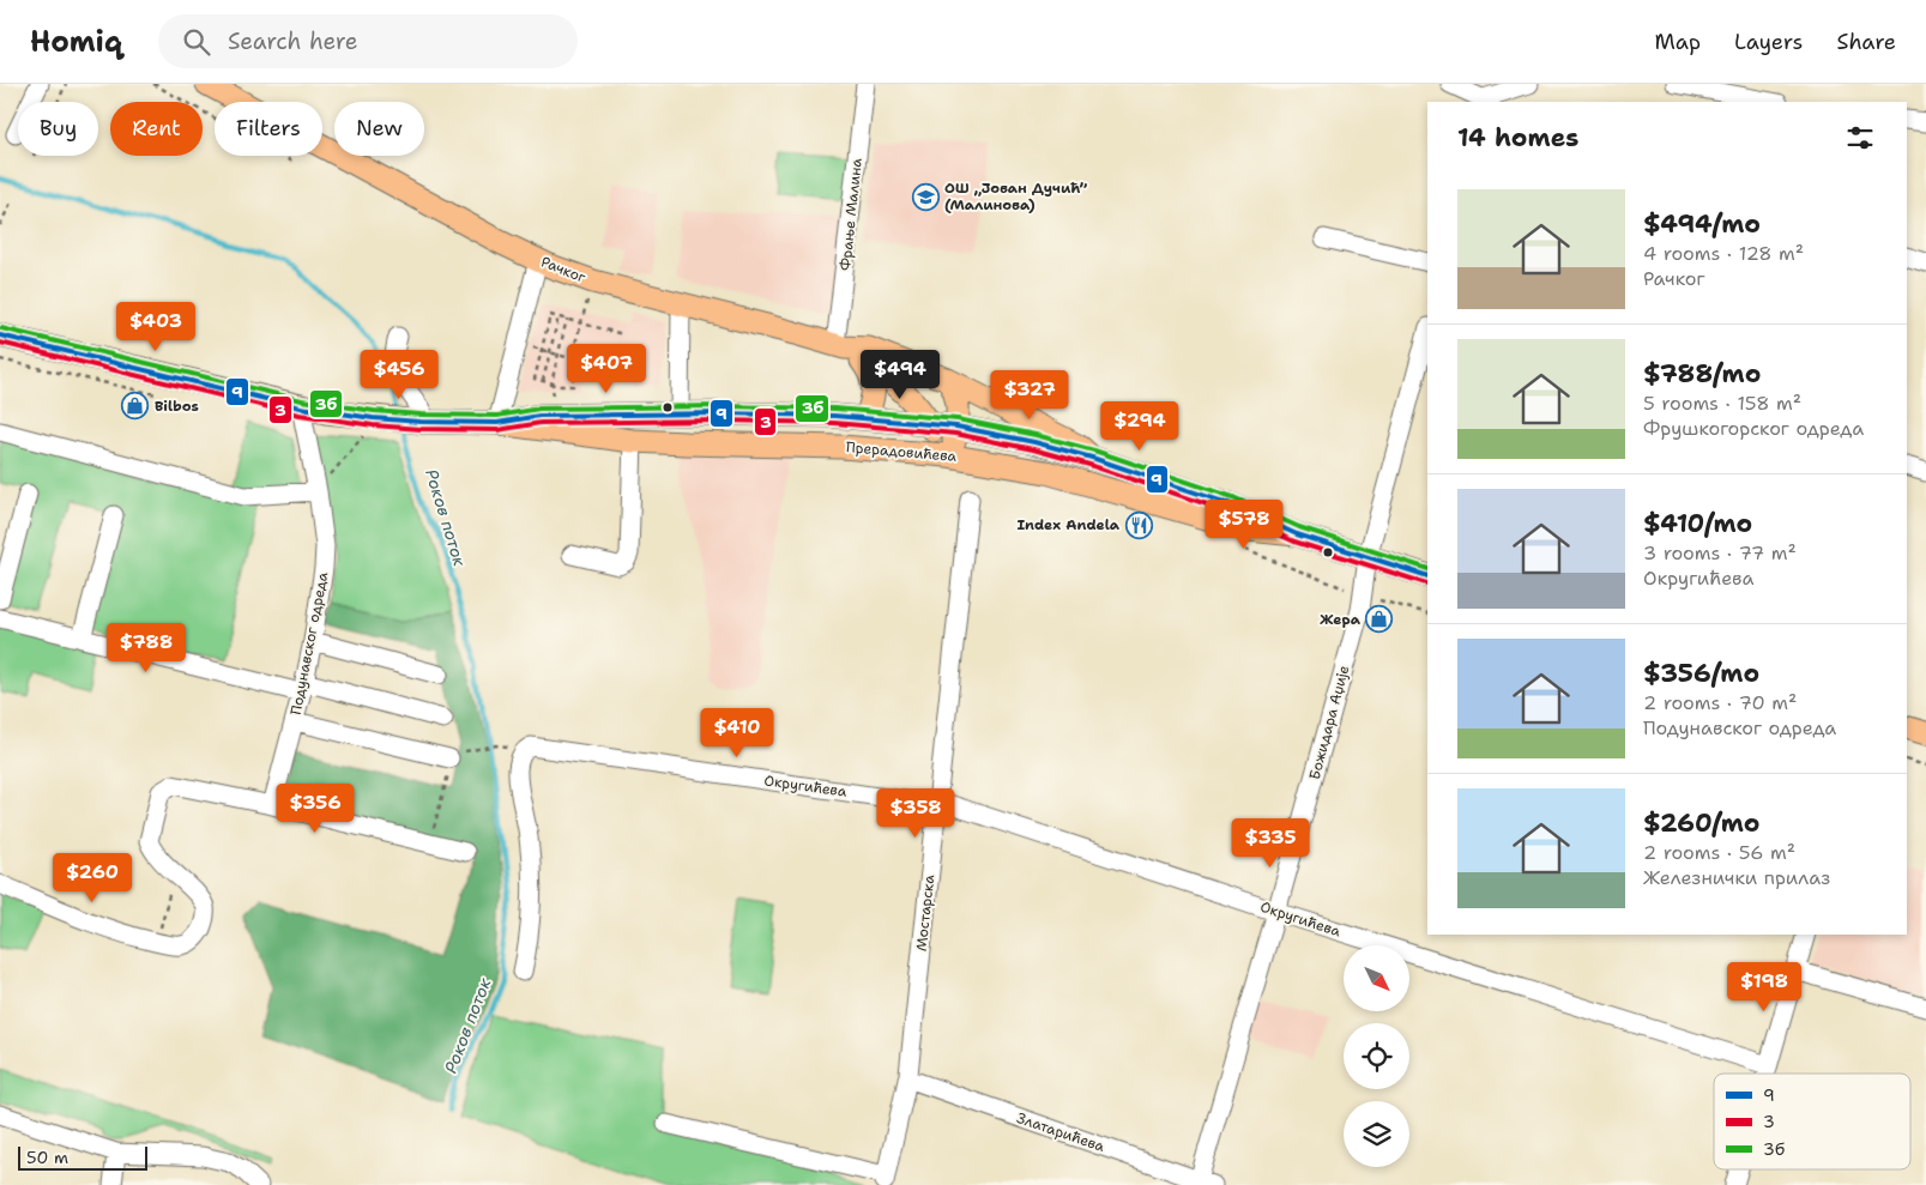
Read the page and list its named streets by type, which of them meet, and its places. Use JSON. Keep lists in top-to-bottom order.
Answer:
{
  "streets": {
    "main road": ["Рачког", "Прерадовићева"],
    "street": [
      "Фрање Малина",
      "Подунавског одреда",
      "Божидара Аџије",
      "Округићева",
      "Мостарска",
      "Златарићева"
    ]
  },
  "crossings": [
    ["Фрање Малина", "Рачког"],
    ["Рачког", "Прерадовићева"],
    ["Прерадовићева", "Подунавског одреда"],
    ["Прерадовићева", "Божидара Аџије"],
    ["Божидара Аџије", "Округићева"],
    ["Божидара Аџије", "Златарићева"],
    ["Округићева", "Мостарска"],
    ["Мостарска", "Златарићева"]
  ],
  "water": ["Роков поток"],
  "places": {
    "school or university": ["ОШ „Јован Дучић” (Малинова)"],
    "shop": ["Bilbos", "Жера"],
    "restaurant": ["Index Andela"]
  },
  "lines": ["transit line 3б", "transit line 9", "transit line 3"],
  "legend": ["9", "3", "3б"],
  "scale_bar": "50 m",
  "north": "bottom right",
  "page": {
    "header": "Homiq",
    "search": "Search here",
    "nav": ["Map", "Layers", "Share"],
    "chip": [
      "Buy",
      "Rent",
      "Filters",
      "New"
    ],
    "heading": "14 homes",
    "list": [
      {
        "name": "$494/mo",
        "note": "4 rooms · 128 m² · Рачког"
      },
      {
        "name": "$788/mo",
        "note": "5 rooms · 158 m² · Фрушкогорског одреда"
      },
      {
        "name": "$410/mo",
        "note": "3 rooms · 77 m² · Округићева"
      },
      {
        "name": "$356/mo",
        "note": "2 rooms · 70 m² · Подунавског одреда"
      },
      {
        "name": "$260/mo",
        "note": "2 rooms · 56 m² · Железнички прилаз"
      }
    ],
    "price": [
      "$403",
      "$407",
      "$456",
      "$494",
      "$327",
      "$294",
      "$578",
      "$788",
      "$410",
      "$356",
      "$358",
      "$335",
      "$260",
      "$198"
    ],
    "scale": "50 m"
  }
}
